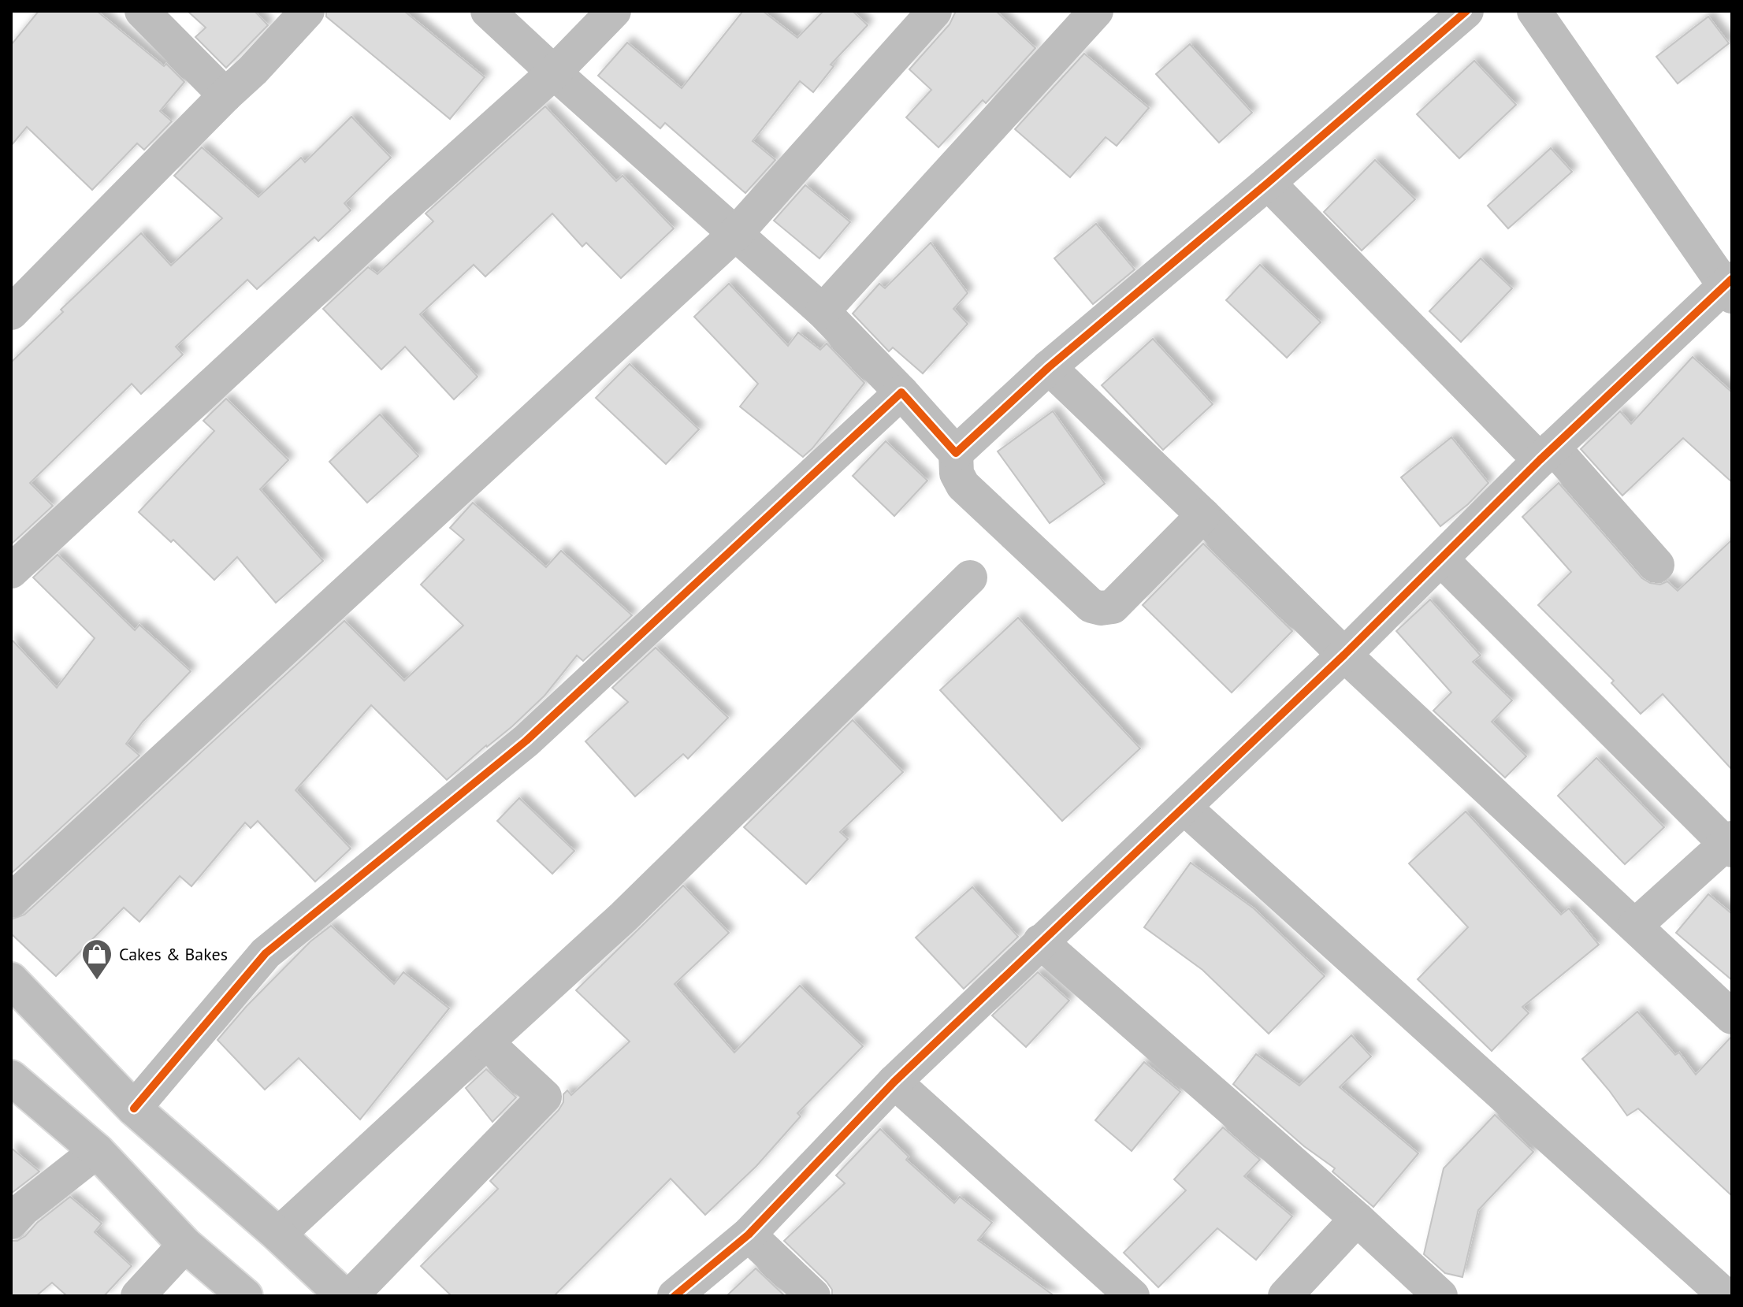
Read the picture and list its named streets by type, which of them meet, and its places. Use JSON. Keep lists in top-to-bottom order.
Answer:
{
  "places": {
    "shop": ["Cakes & Bakes"]
  }
}
